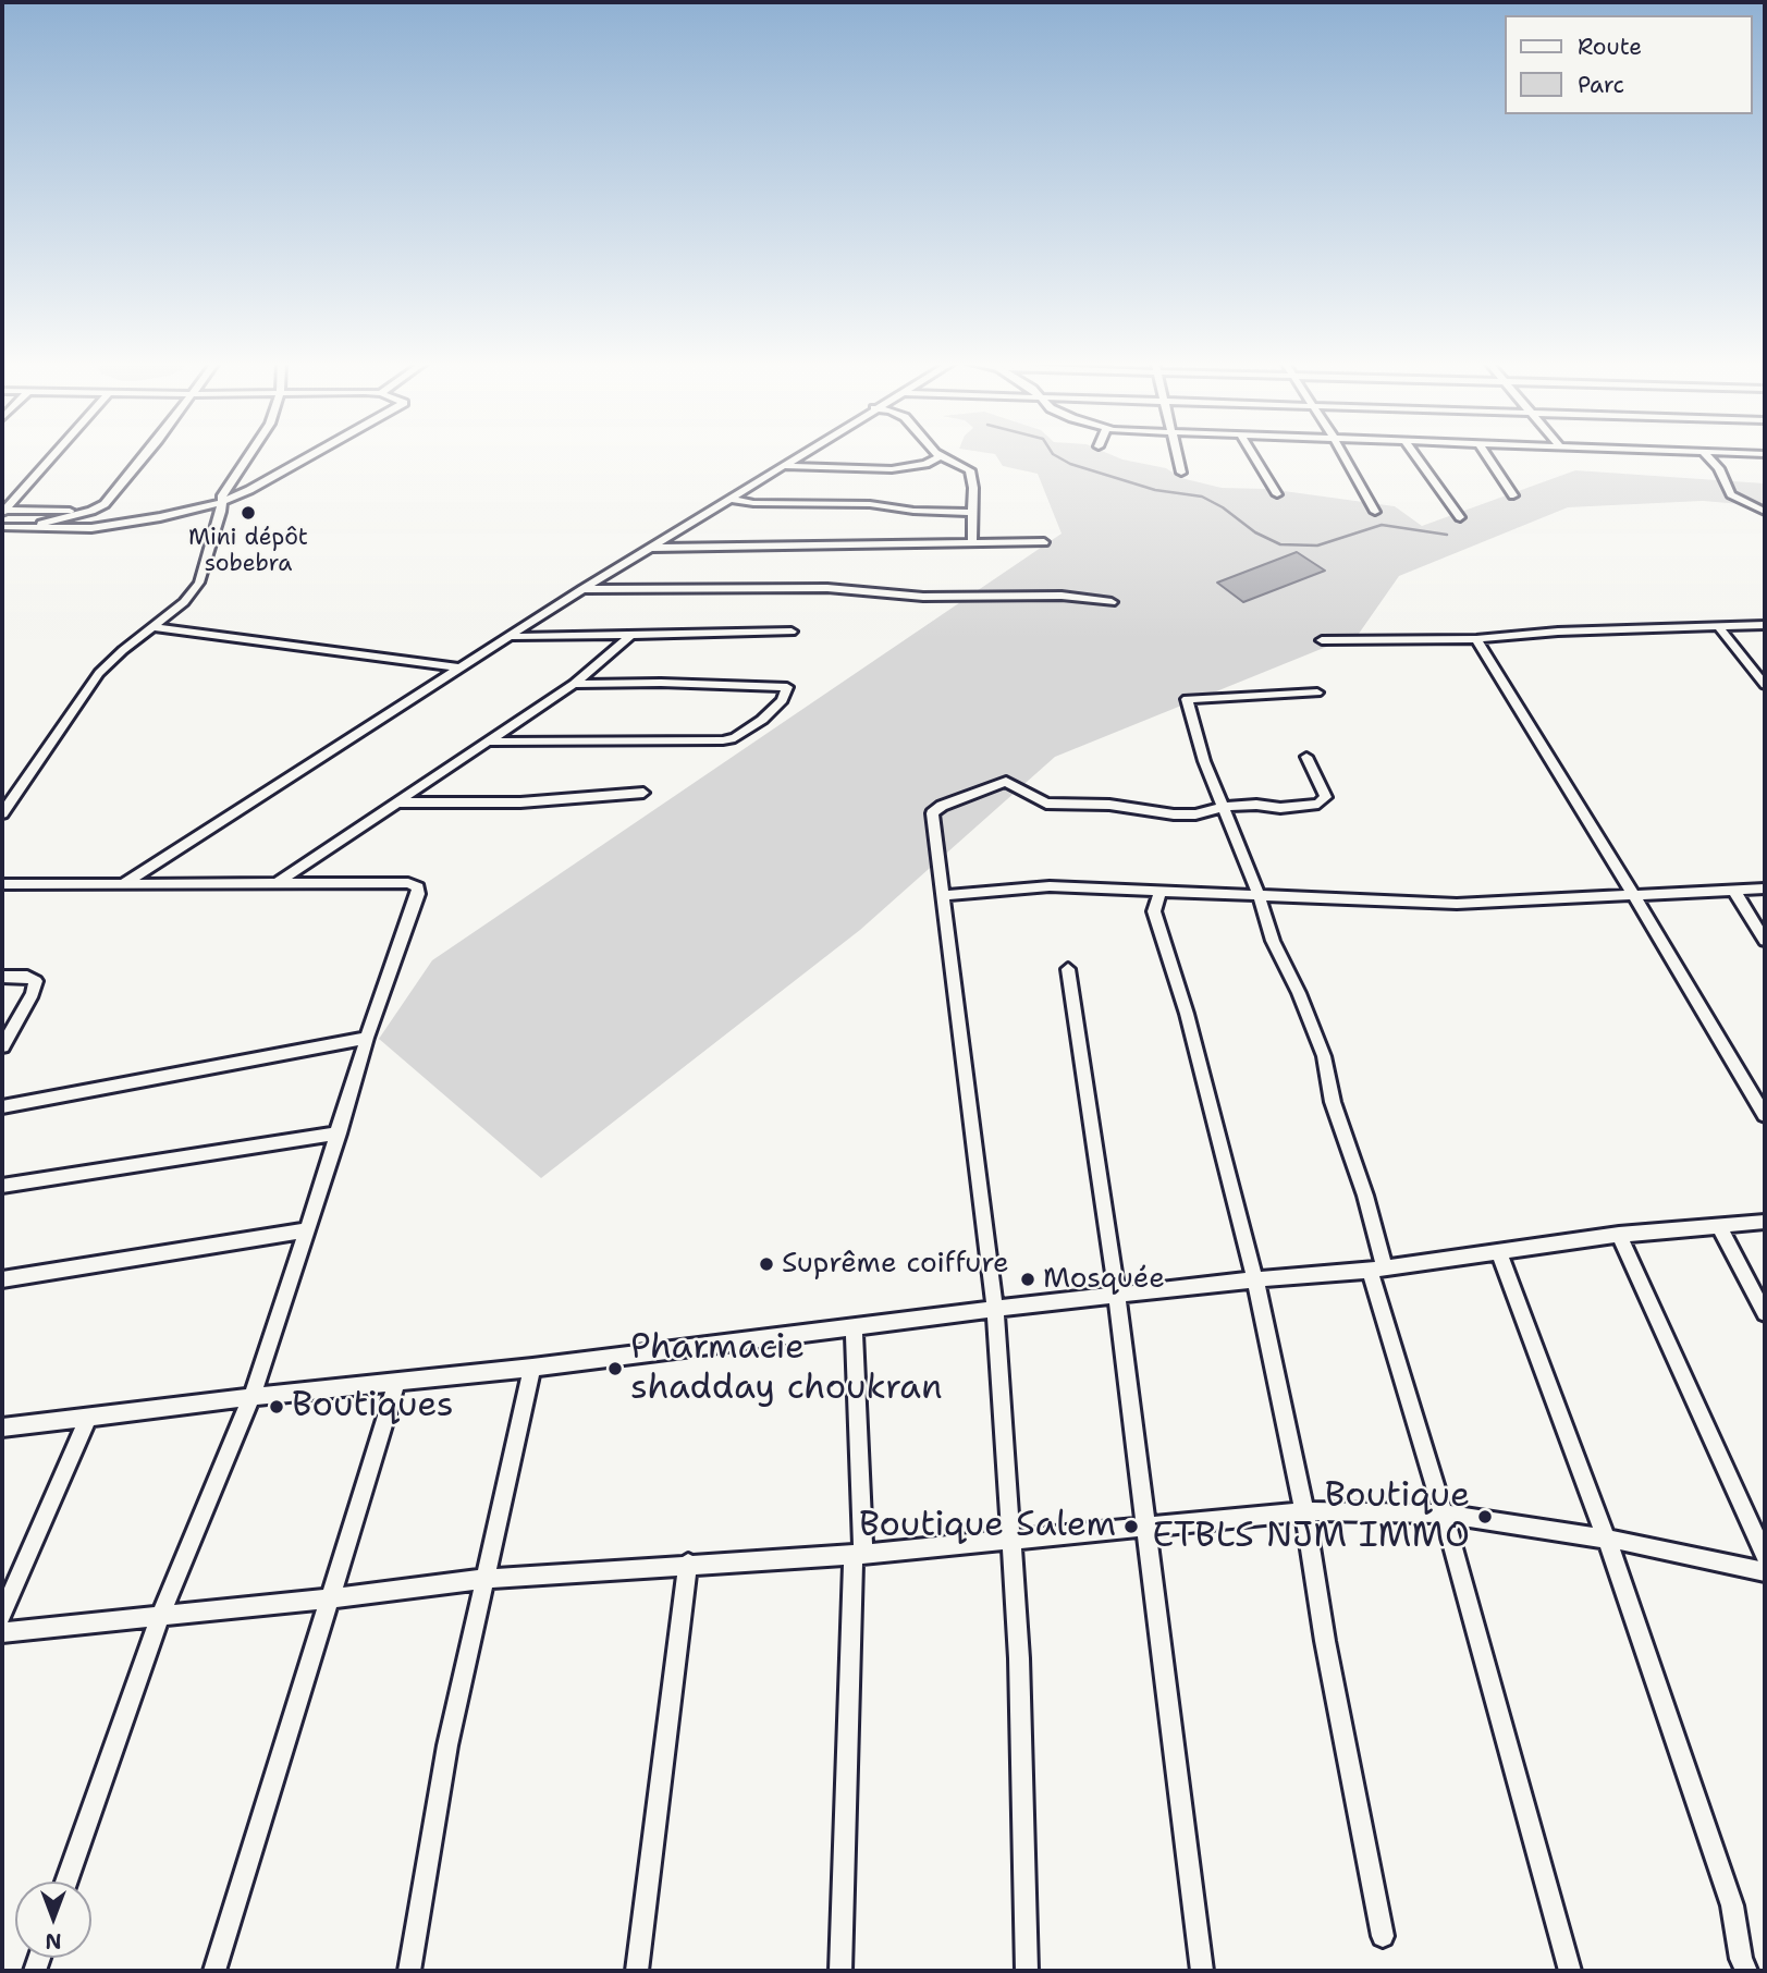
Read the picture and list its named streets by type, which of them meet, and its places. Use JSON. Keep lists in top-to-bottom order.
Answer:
{
  "places": [
    "Mini dépôt sobebra",
    "Suprême coiffure",
    "Mosquée",
    "Pharmacie shadday choukran",
    "Boutiques",
    "Boutique ETBLS NJM IMMO",
    "Boutique Salem"
  ],
  "legend": ["Route", "Parc"],
  "north": "bottom"
}
